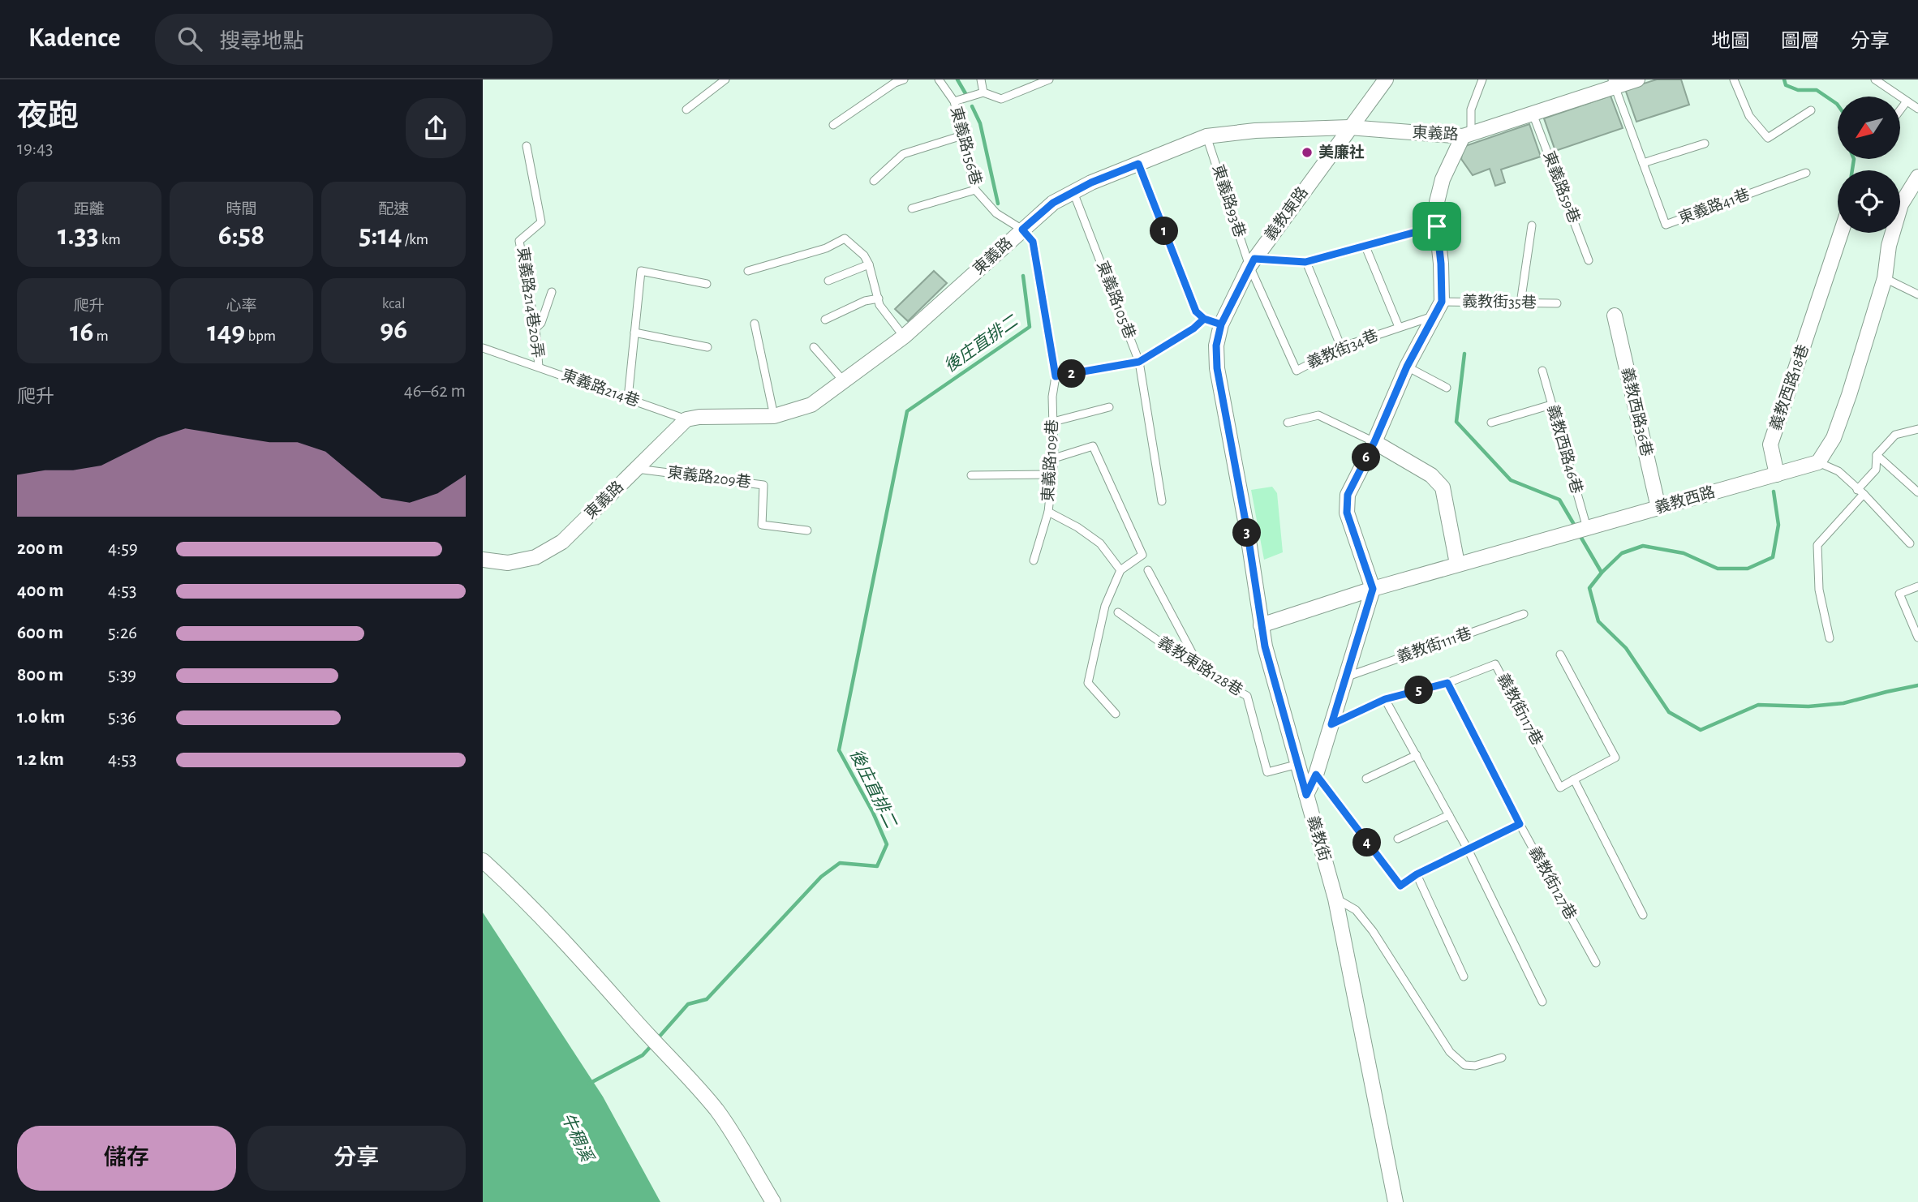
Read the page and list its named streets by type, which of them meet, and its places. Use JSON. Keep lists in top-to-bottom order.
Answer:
{
  "streets": {
    "street": [
      "東義路",
      "義教東路",
      "義教西路18巷",
      "義教西路36巷",
      "義教西路",
      "義教街"
    ],
    "lane": [
      "東義路156巷",
      "東義路59巷",
      "東義路93巷",
      "東義路41巷",
      "東義路105巷",
      "東義路214巷20弄",
      "義教街35巷",
      "義教街34巷",
      "東義路214巷",
      "義教西路46巷",
      "東義路109巷",
      "東義路209巷",
      "義教街111巷",
      "義教東路128巷",
      "義教街117巷",
      "義教街127巷"
    ]
  },
  "crossings": [
    ["東義路", "東義路156巷"],
    ["東義路", "東義路59巷"],
    ["東義路", "東義路93巷"],
    ["東義路", "東義路41巷"],
    ["東義路", "義教東路"],
    ["東義路", "東義路105巷"],
    ["東義路", "東義路214巷"],
    ["東義路", "東義路109巷"],
    ["東義路", "東義路209巷"],
    ["東義路156巷", "東義路109巷"],
    ["東義路93巷", "義教東路"],
    ["東義路93巷", "義教街34巷"],
    ["義教東路", "義教街34巷"],
    ["義教東路", "義教西路"],
    ["義教東路", "義教東路128巷"],
    ["義教東路", "義教街"],
    ["東義路105巷", "東義路109巷"],
    ["東義路214巷20弄", "東義路214巷"],
    ["義教西路18巷", "義教西路"],
    ["義教西路36巷", "義教西路"],
    ["義教西路46巷", "義教西路"],
    ["義教西路", "義教街"],
    ["義教街111巷", "義教街"],
    ["義教街117巷", "義教街"]
  ],
  "water": ["後庄直排二", "牛稠溪"],
  "places": ["美廉社"],
  "north": "bottom left",
  "page": {
    "header": "Kadence",
    "search": "搜尋地點",
    "nav": ["地圖", "圖層", "分享"],
    "heading": ["夜跑", "19:43"],
    "stats": [
      ["距離", "1.33 km"],
      ["時間", "6:58"],
      ["配速", "5:14 /km"],
      ["爬升", "16 m"],
      ["心率", "149 bpm"],
      ["kcal", "96"]
    ],
    "pins": [
      "1",
      "2",
      "6",
      "3",
      "5",
      "4"
    ],
    "chart": ["爬升", "46–62 m"],
    "list": [
      {
        "name": "200 m",
        "note": "4:59"
      },
      {
        "name": "400 m",
        "note": "4:53"
      },
      {
        "name": "600 m",
        "note": "5:26"
      },
      {
        "name": "800 m",
        "note": "5:39"
      },
      {
        "name": "1.0 km",
        "note": "5:36"
      },
      {
        "name": "1.2 km",
        "note": "4:53"
      }
    ],
    "buttons": ["儲存", "分享"]
  }
}
